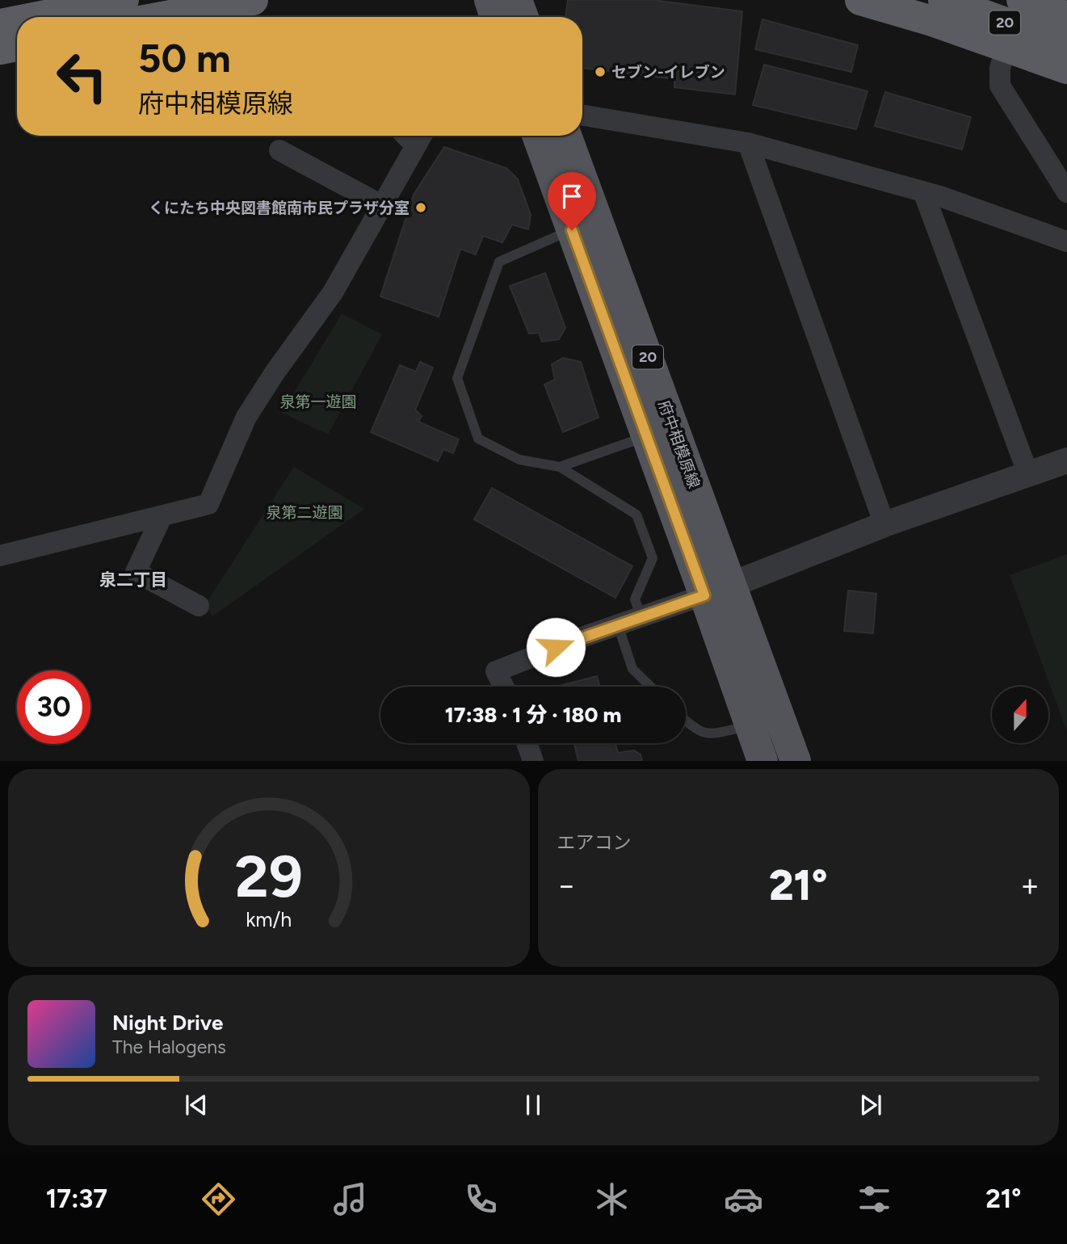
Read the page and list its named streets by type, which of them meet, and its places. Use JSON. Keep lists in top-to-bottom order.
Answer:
{
  "streets": {
    "highway": ["20"],
    "main road": ["府中相模原線"]
  },
  "districts": ["泉二丁目"],
  "parks": ["泉第一遊園", "泉第二遊園"],
  "places": ["セブン-イレブン", "くにたち中央図書館南市民プラザ分室"],
  "north": "top",
  "page": {
    "turn": ["50 m", "府中相模原線"],
    "limit": "30",
    "trip": "17:38 · 1 分 · 180 m",
    "tile": "エアコン",
    "heat": ["−", "21°", "+"],
    "song": ["Night Drive", "The Halogens"],
    "tabs": ["17:37", "21°"],
    "gauge": ["29", "km/h"]
  }
}
